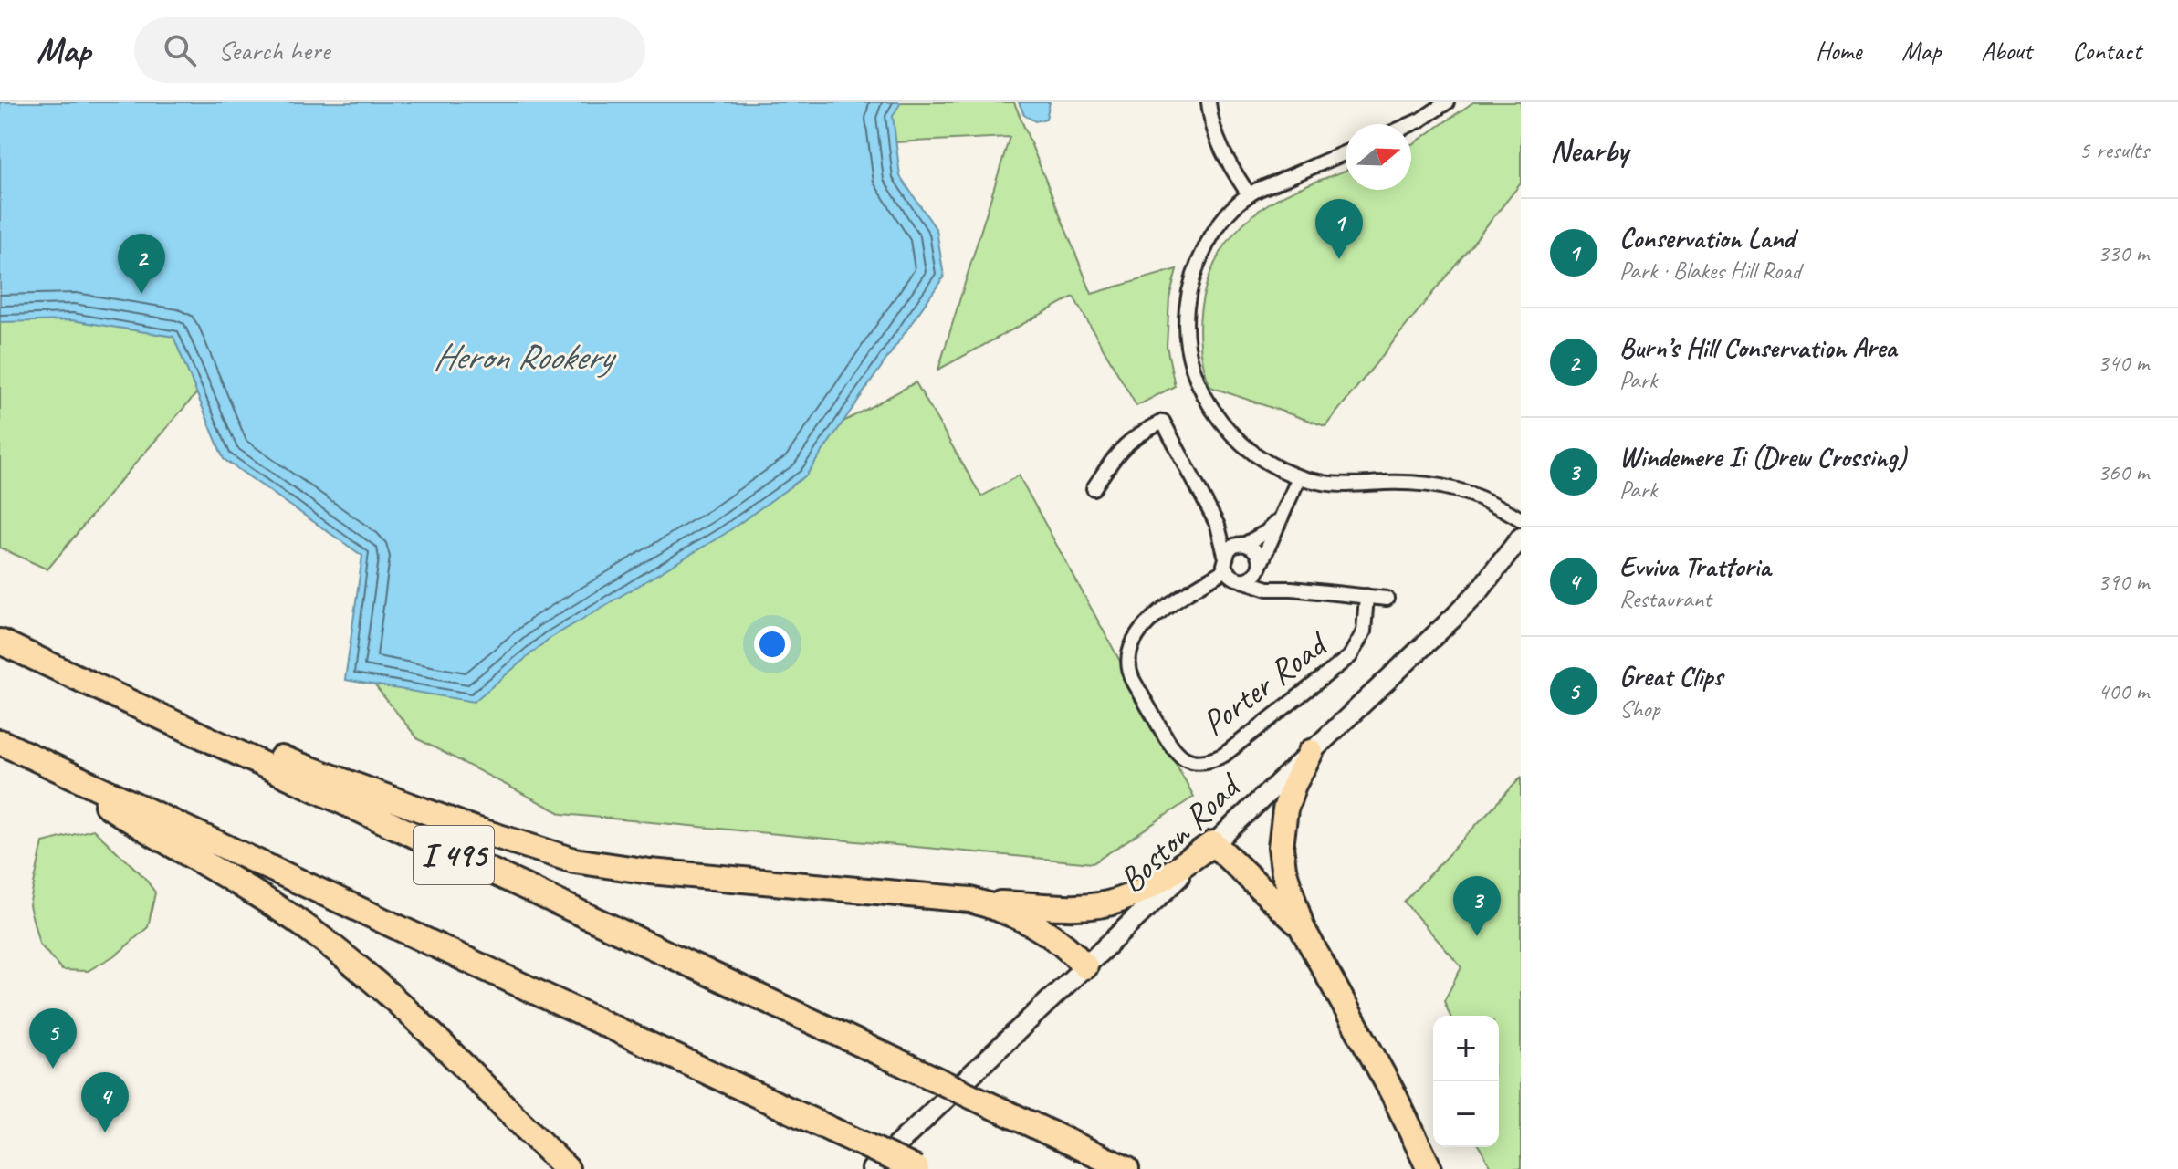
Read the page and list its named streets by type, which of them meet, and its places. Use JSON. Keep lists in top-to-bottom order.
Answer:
{
  "streets": {
    "highway": ["I 495"],
    "main road": ["Boston Road"],
    "street": ["Porter Road"]
  },
  "water": ["Heron Rookery"],
  "north": "right",
  "page": {
    "header": "Map",
    "search": "Search here",
    "nav": [
      "Home",
      "Map",
      "About",
      "Contact"
    ],
    "heading": ["Nearby", "5 results"],
    "list": [
      {
        "mark": "1",
        "name": "Conservation Land",
        "note": "Park · Blakes Hill Road",
        "value": "330 m"
      },
      {
        "mark": "2",
        "name": "Burn’s Hill Conservation Area",
        "note": "Park",
        "value": "340 m"
      },
      {
        "mark": "3",
        "name": "Windemere Ii (Drew Crossing)",
        "note": "Park",
        "value": "360 m"
      },
      {
        "mark": "4",
        "name": "Evviva Trattoria",
        "note": "Restaurant",
        "value": "390 m"
      },
      {
        "mark": "5",
        "name": "Great Clips",
        "note": "Shop",
        "value": "400 m"
      }
    ],
    "pins": [
      "1",
      "2",
      "3",
      "5",
      "4"
    ],
    "map_buttons": ["+", "−"]
  }
}
